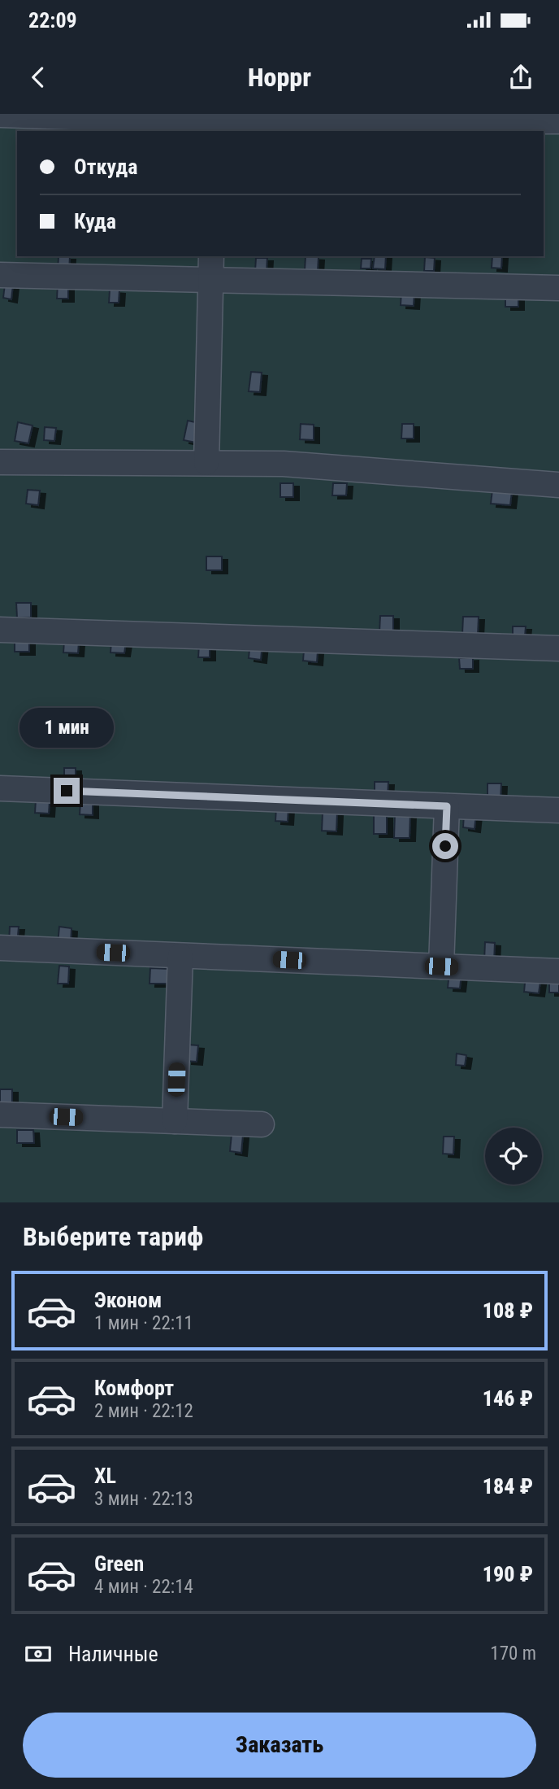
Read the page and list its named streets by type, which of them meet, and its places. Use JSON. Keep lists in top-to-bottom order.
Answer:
{
  "page": {
    "status": "22:09",
    "header": "Hoppr",
    "banner": ["Откуда", "Куда"],
    "bubble": "1 мин",
    "heading": "Выберите тариф",
    "list": [
      {
        "name": "Эконом",
        "note": "1 мин · 22:11",
        "value": "108 ₽"
      },
      {
        "name": "Комфорт",
        "note": "2 мин · 22:12",
        "value": "146 ₽"
      },
      {
        "name": "XL",
        "note": "3 мин · 22:13",
        "value": "184 ₽"
      },
      {
        "name": "Green",
        "note": "4 мин · 22:14",
        "value": "190 ₽"
      }
    ],
    "pay": ["Наличные", "170 m"],
    "buttons": "Заказать"
  }
}
